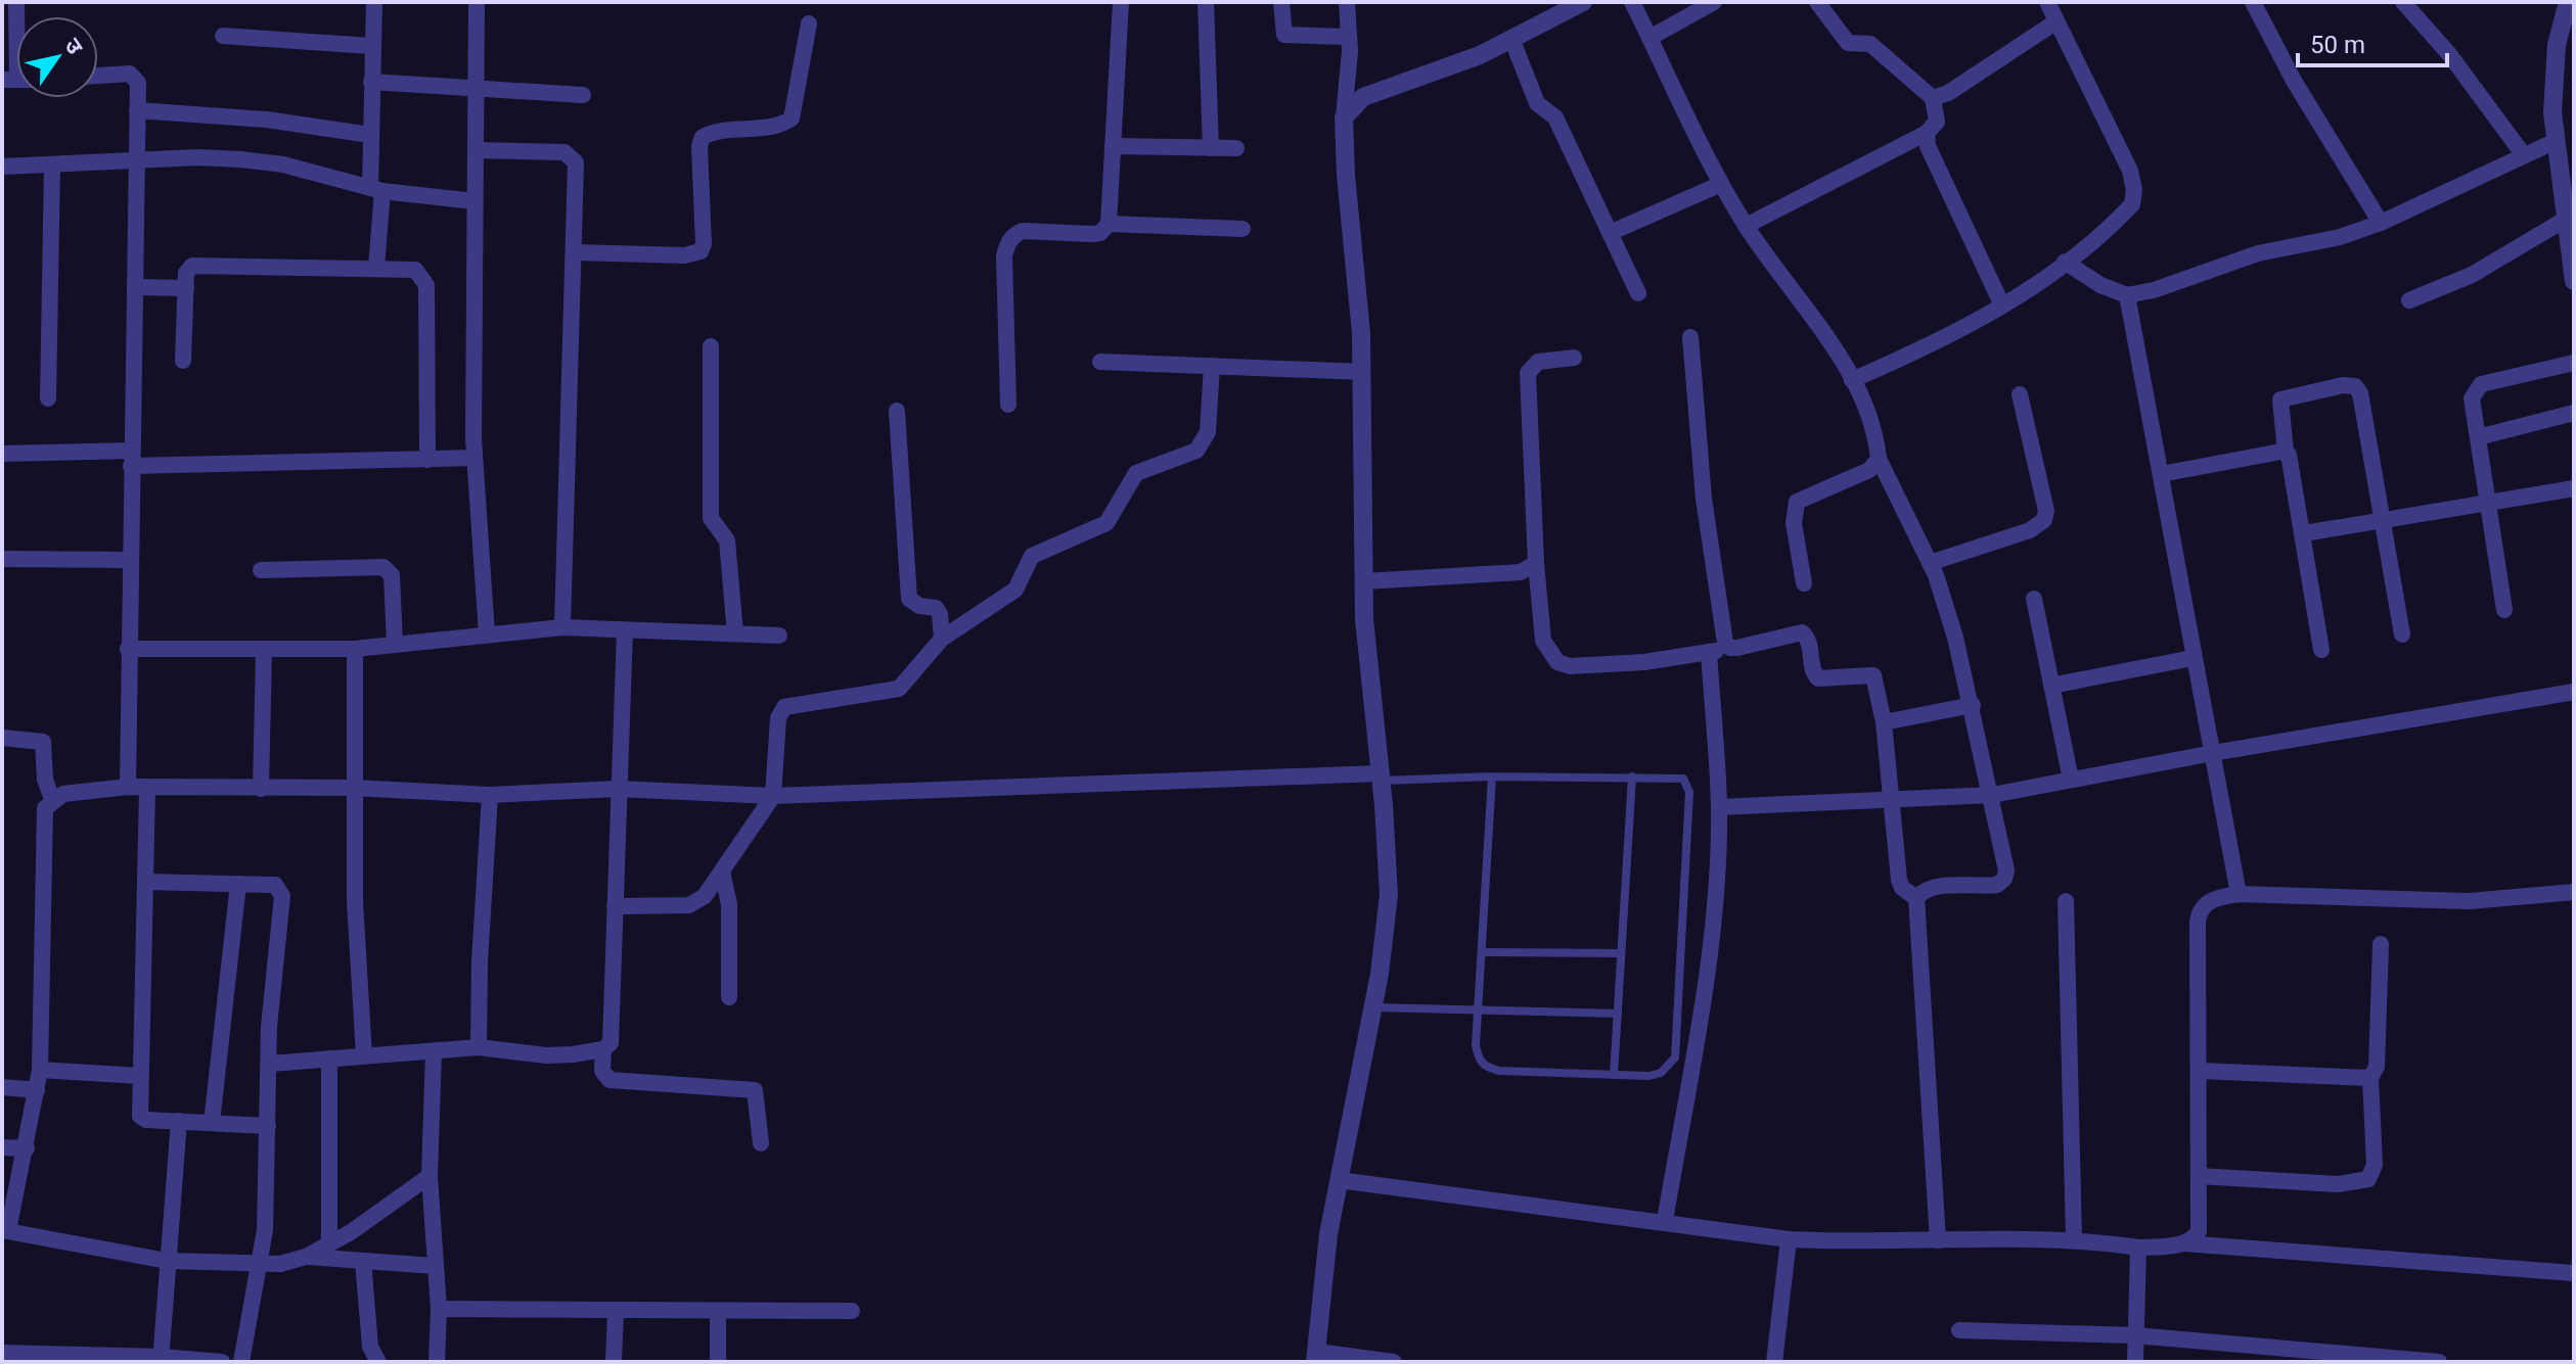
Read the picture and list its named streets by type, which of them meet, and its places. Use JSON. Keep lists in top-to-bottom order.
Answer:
{
  "scale_bar": "50 m",
  "north": "top right"
}
